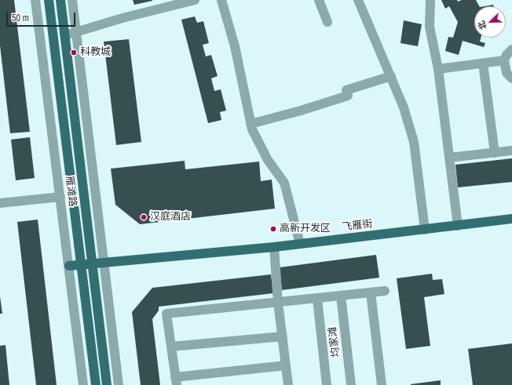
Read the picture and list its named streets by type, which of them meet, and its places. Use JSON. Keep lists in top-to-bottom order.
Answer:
{
  "streets": {
    "main road": ["雁滩路", "飞雁街"],
    "street": ["均家滩"]
  },
  "crossings": [
    ["雁滩路", "飞雁街"]
  ],
  "places": ["科教城", "汉庭酒店", "高新开发区"],
  "scale_bar": "50 m",
  "north": "bottom left"
}
